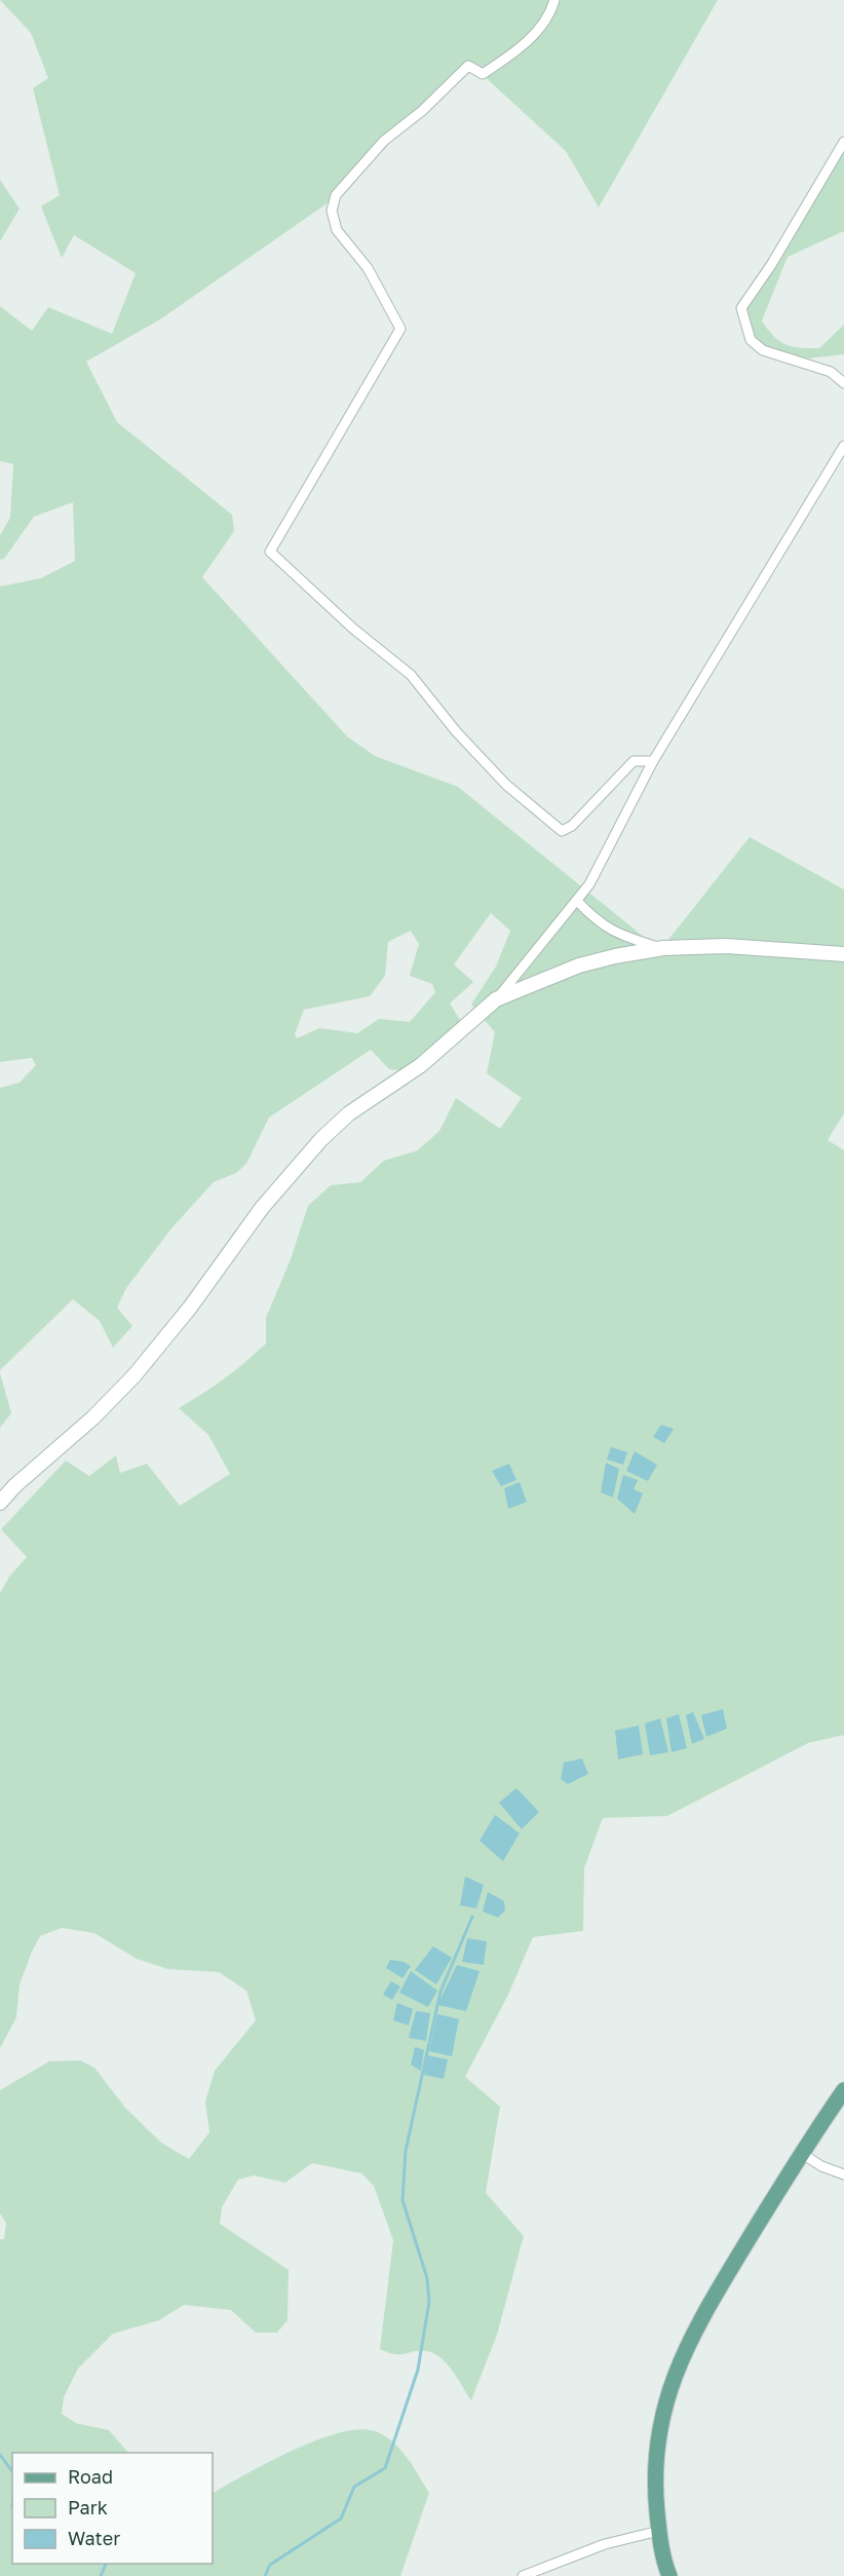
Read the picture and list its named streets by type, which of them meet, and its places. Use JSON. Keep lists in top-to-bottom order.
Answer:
{
  "legend": ["Road", "Park", "Water"]
}
